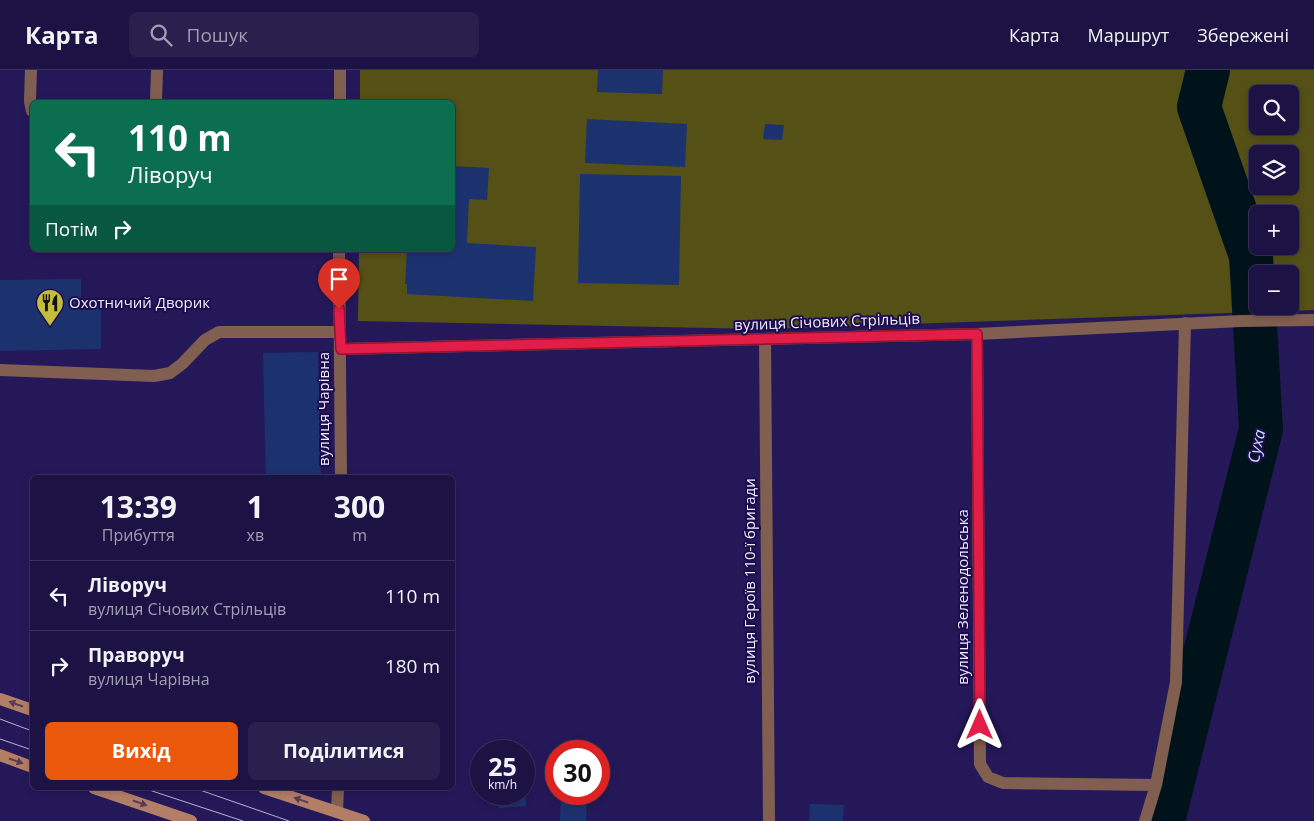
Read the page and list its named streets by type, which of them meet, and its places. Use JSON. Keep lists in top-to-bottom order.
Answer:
{
  "streets": {
    "street": [
      "вулиця Січових Стрільців",
      "вулиця Чарівна",
      "вулиця Героїв 110-ї бригади",
      "вулиця Зеленодольська"
    ]
  },
  "crossings": [
    ["вулиця Січових Стрільців", "вулиця Чарівна"],
    ["вулиця Січових Стрільців", "вулиця Героїв 110-ї бригади"],
    ["вулиця Січових Стрільців", "вулиця Зеленодольська"]
  ],
  "water": ["Суха"],
  "places": {
    "restaurant": ["Охотничий Дворик"]
  },
  "page": {
    "header": "Карта",
    "search": "Пошук",
    "nav": ["Карта", "Маршрут", "Збережені"],
    "map_buttons": ["+", "−"],
    "turn": ["110 m", "Ліворуч"],
    "then": "Потім",
    "eta": [
      "13:39",
      "Прибуття",
      "1",
      "хв",
      "300",
      "m"
    ],
    "list": [
      {
        "name": "Ліворуч",
        "note": "вулиця Січових Стрільців",
        "value": "110 m"
      },
      {
        "name": "Праворуч",
        "note": "вулиця Чарівна",
        "value": "180 m"
      }
    ],
    "buttons": ["Вихід", "Поділитися"],
    "speed": "25 km/h",
    "limit": "30"
  }
}
